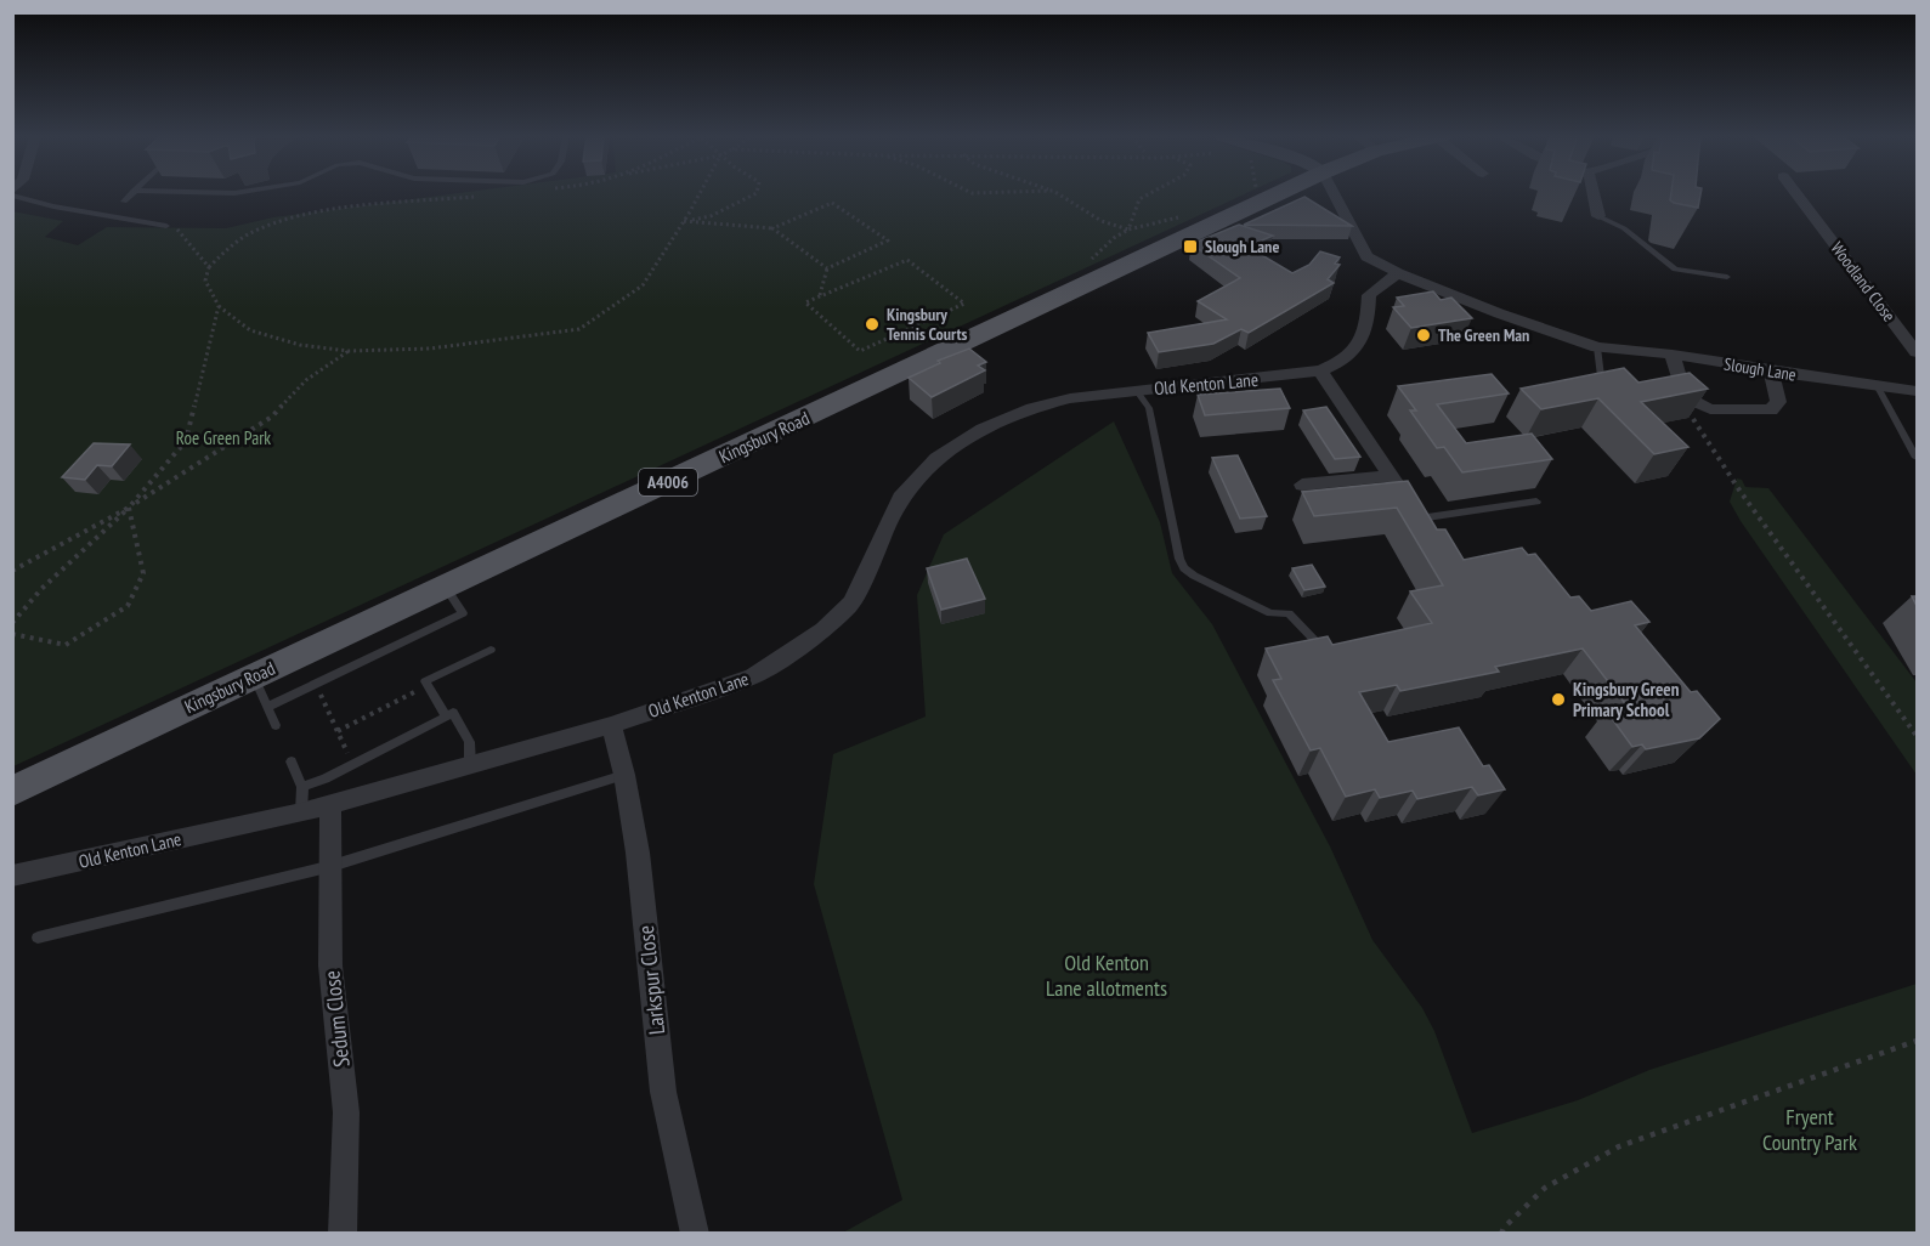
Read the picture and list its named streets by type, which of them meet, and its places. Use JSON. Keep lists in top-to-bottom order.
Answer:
{
  "streets": {
    "main road": ["Kingsbury Road", "A4006"],
    "street": [
      "Woodland Close",
      "Slough Lane",
      "Old Kenton Lane",
      "Larkspur Close",
      "Sedum Close"
    ]
  },
  "crossings": [
    ["Slough Lane", "Old Kenton Lane"],
    ["Old Kenton Lane", "Larkspur Close"],
    ["Old Kenton Lane", "Sedum Close"]
  ],
  "parks": ["Roe Green Park", "Old Kenton Lane allotments", "Fryent Country Park"],
  "places": {
    "transit": ["Slough Lane"],
    "other": ["Kingsbury Tennis Courts", "The Green Man", "Kingsbury Green Primary School"]
  }
}
